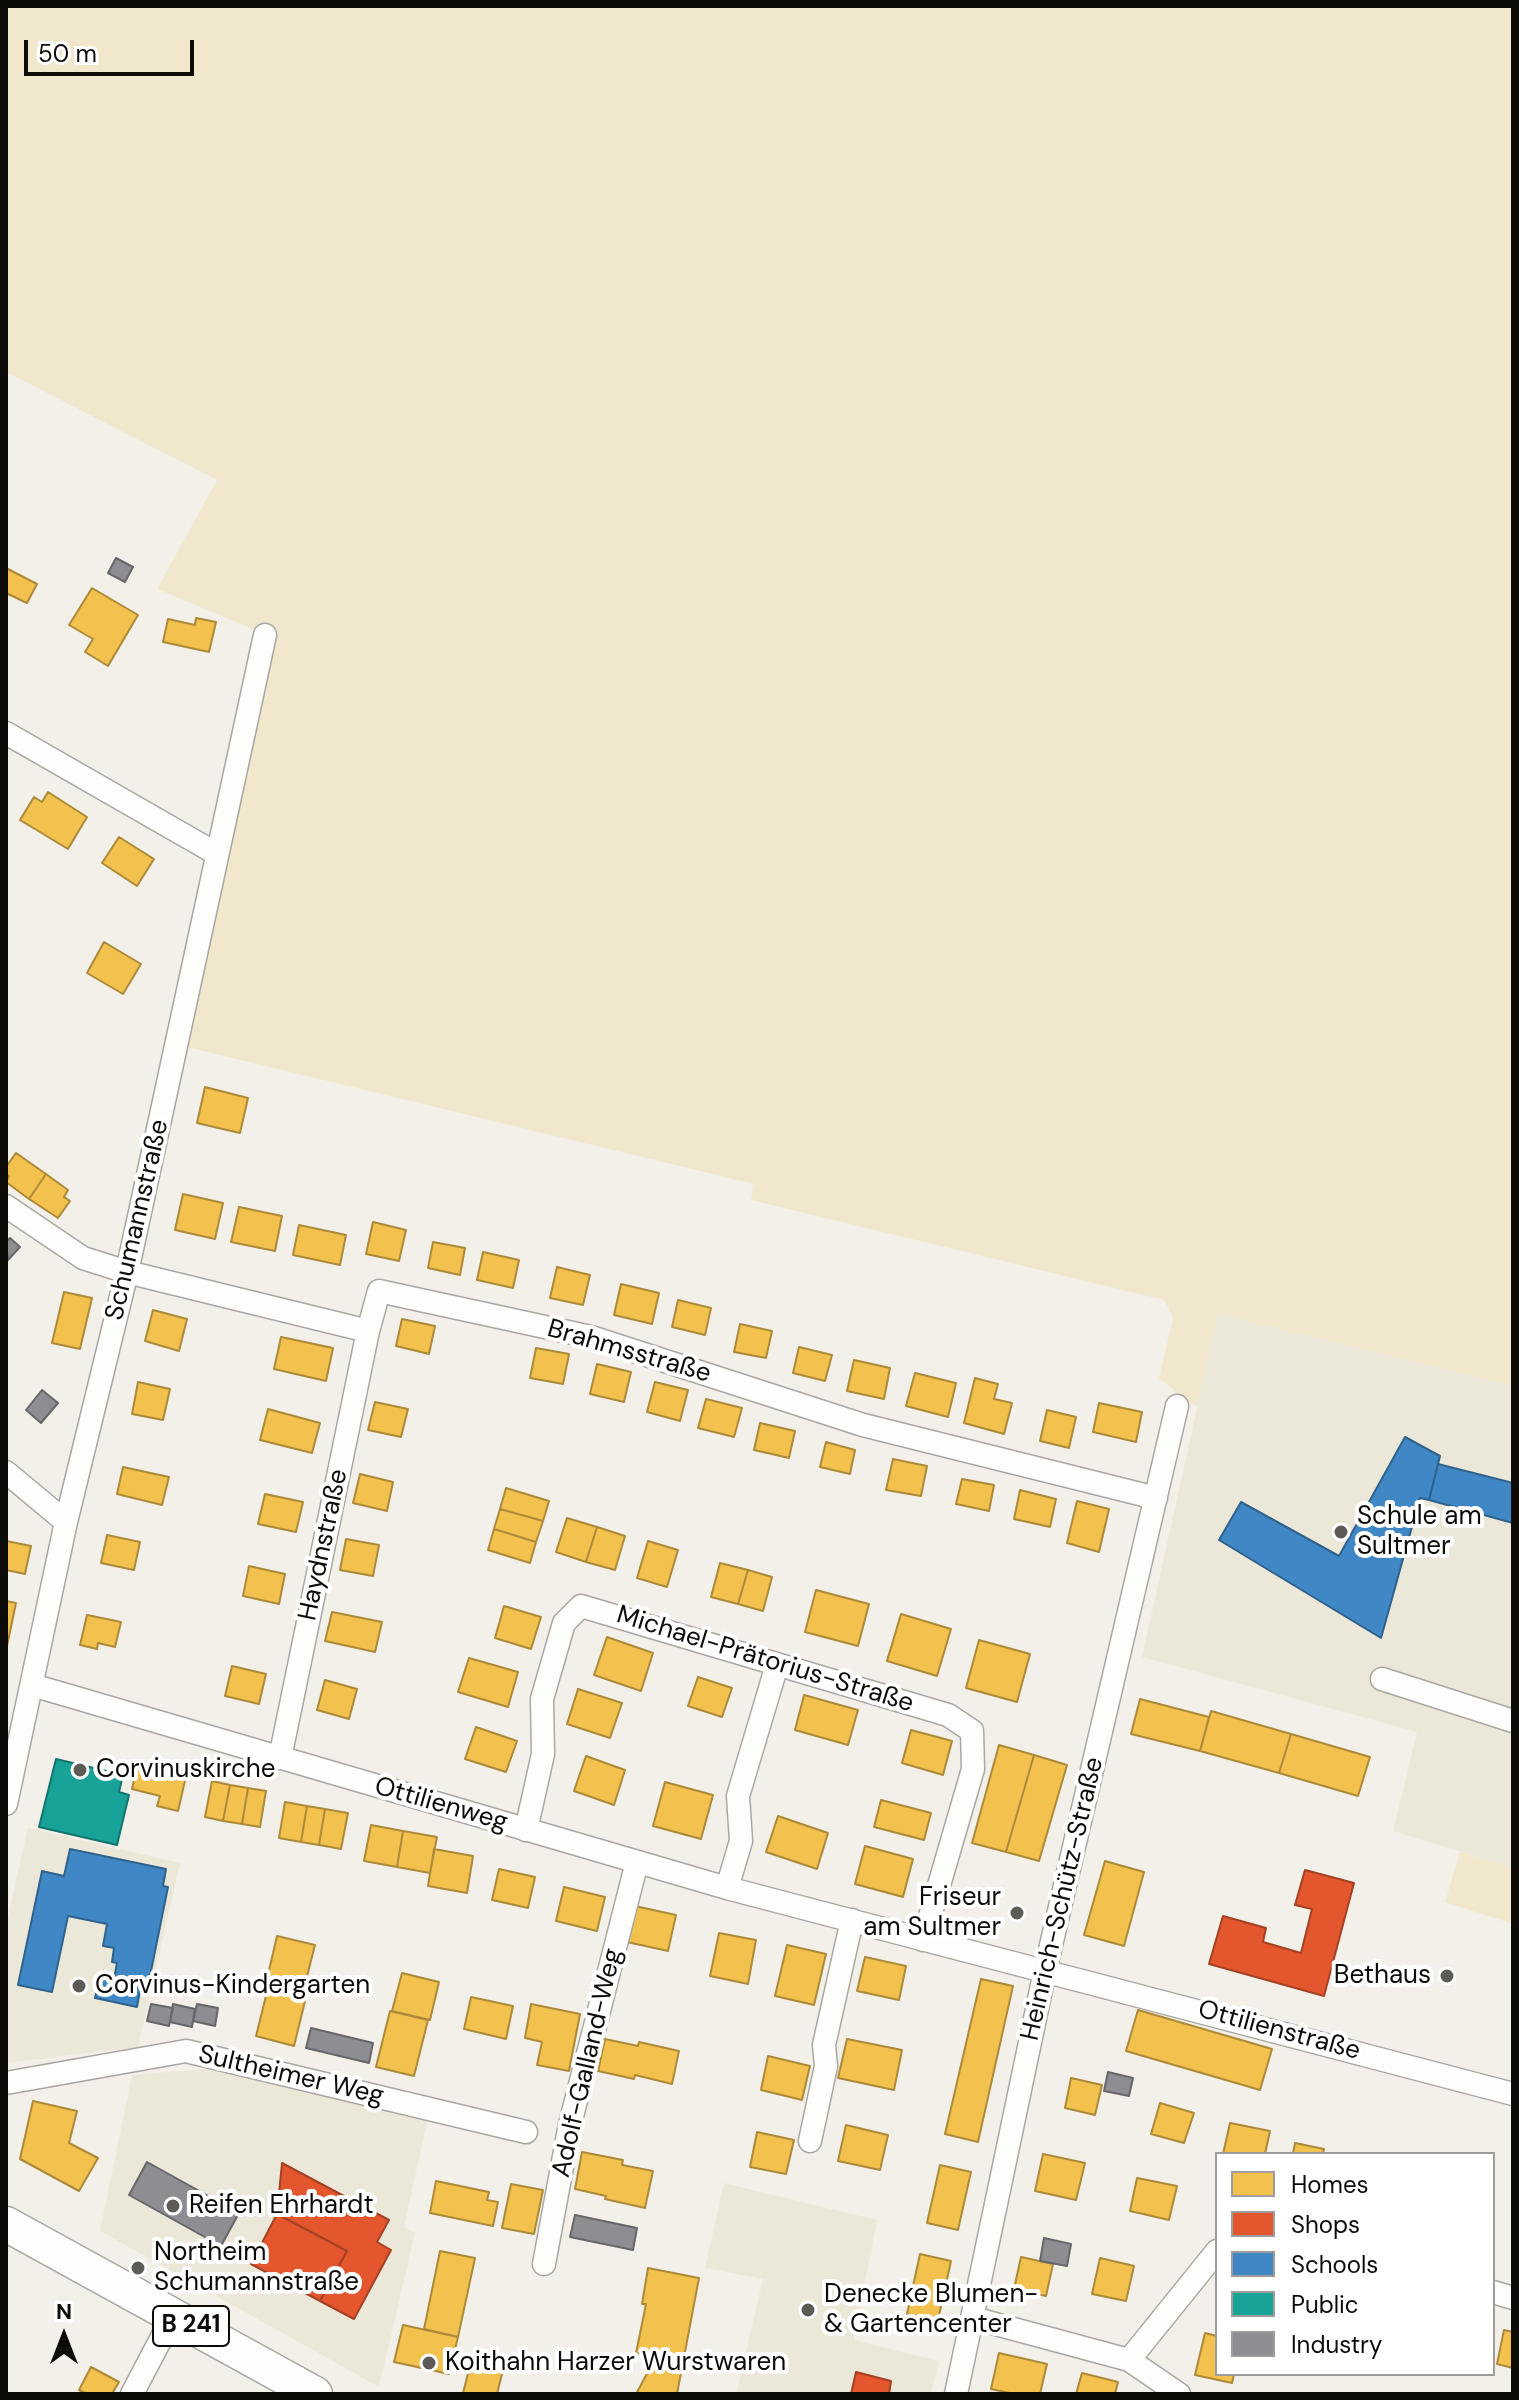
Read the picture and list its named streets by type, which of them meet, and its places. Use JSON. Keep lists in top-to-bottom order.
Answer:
{
  "streets": {
    "main road": ["B 241"],
    "street": [
      "Schumannstraße",
      "Brahmsstraße",
      "Haydnstraße",
      "Michael-Prätorius-Straße",
      "Ottilienweg",
      "Heinrich-Schütz-Straße",
      "Ottilienstraße",
      "Adolf-Galland-Weg",
      "Sultheimer Weg"
    ]
  },
  "crossings": [
    ["Schumannstraße", "Ottilienweg"],
    ["Brahmsstraße", "Haydnstraße"],
    ["Brahmsstraße", "Heinrich-Schütz-Straße"],
    ["Haydnstraße", "Ottilienweg"],
    ["Michael-Prätorius-Straße", "Ottilienweg"],
    ["Ottilienweg", "Heinrich-Schütz-Straße"],
    ["Ottilienweg", "Ottilienstraße"],
    ["Ottilienweg", "Adolf-Galland-Weg"],
    ["Heinrich-Schütz-Straße", "Ottilienstraße"]
  ],
  "places": [
    "Schule am Sultmer",
    "Corvinuskirche",
    "Friseur am Sultmer",
    "Bethaus",
    "Corvinus-Kindergarten",
    "Reifen Ehrhardt",
    "Northeim Schumannstraße",
    "Denecke Blumen- & Gartencenter",
    "Koithahn Harzer Wurstwaren"
  ],
  "legend": [
    "Homes",
    "Shops",
    "Schools",
    "Public",
    "Industry"
  ],
  "scale_bar": "50 m",
  "north": "top"
}
